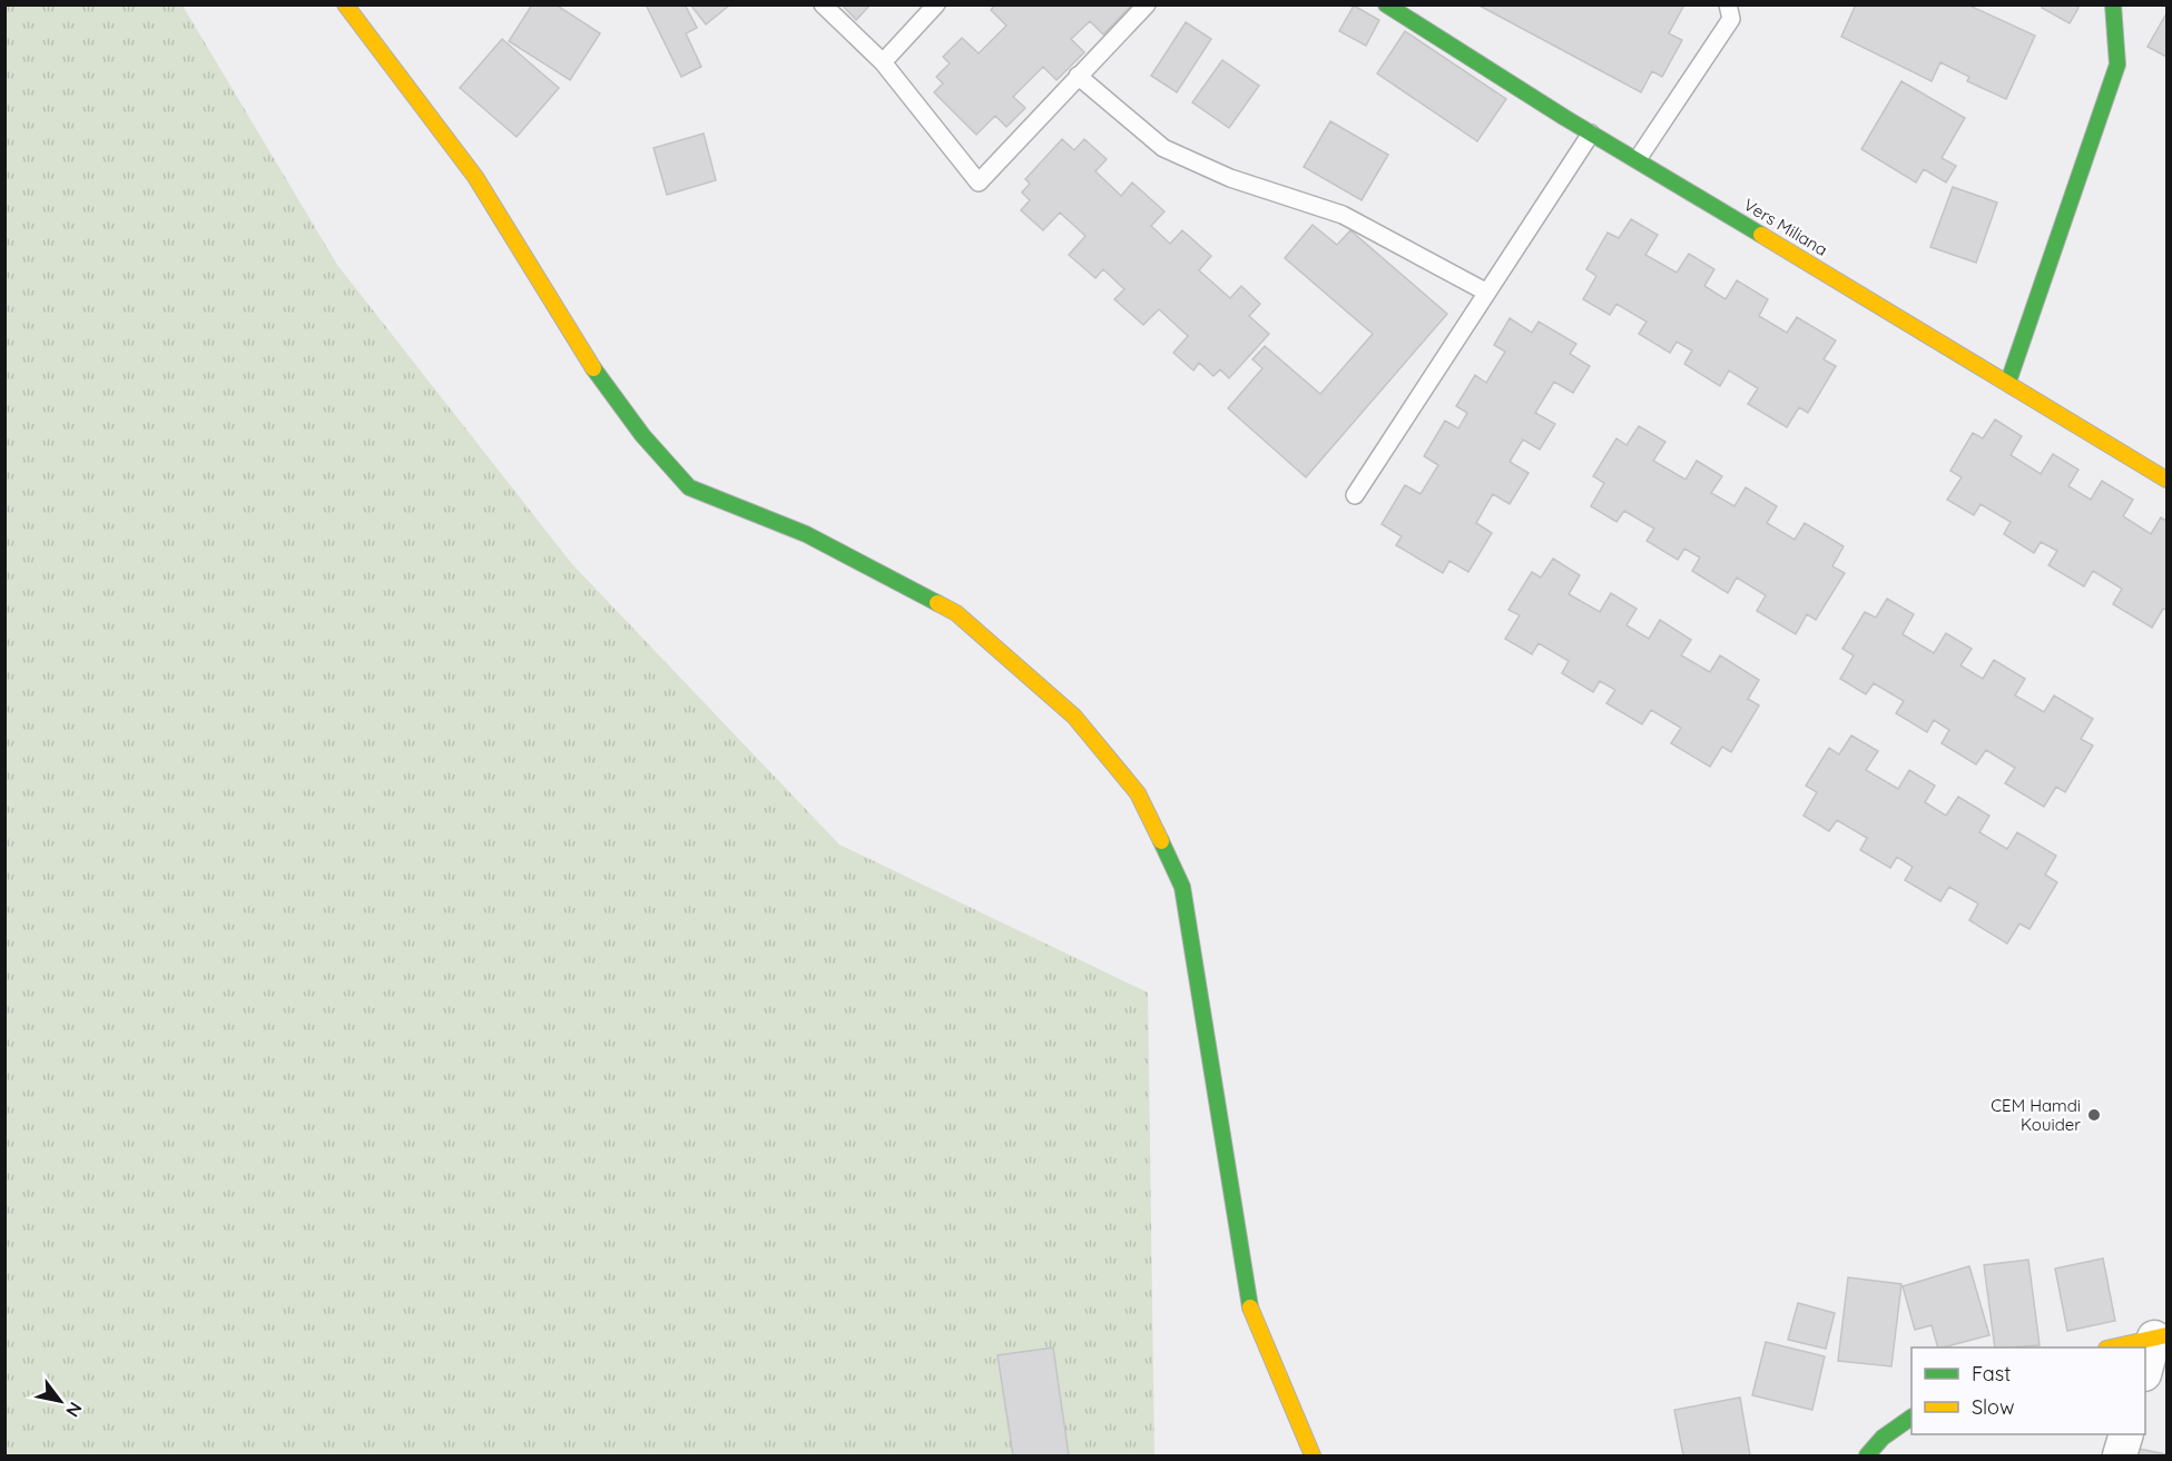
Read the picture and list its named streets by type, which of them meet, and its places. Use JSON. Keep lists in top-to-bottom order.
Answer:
{
  "streets": {
    "street": ["Vers Miliana"]
  },
  "places": ["CEM Hamdi Kouider"],
  "legend": ["Fast", "Slow"],
  "north": "bottom right"
}
